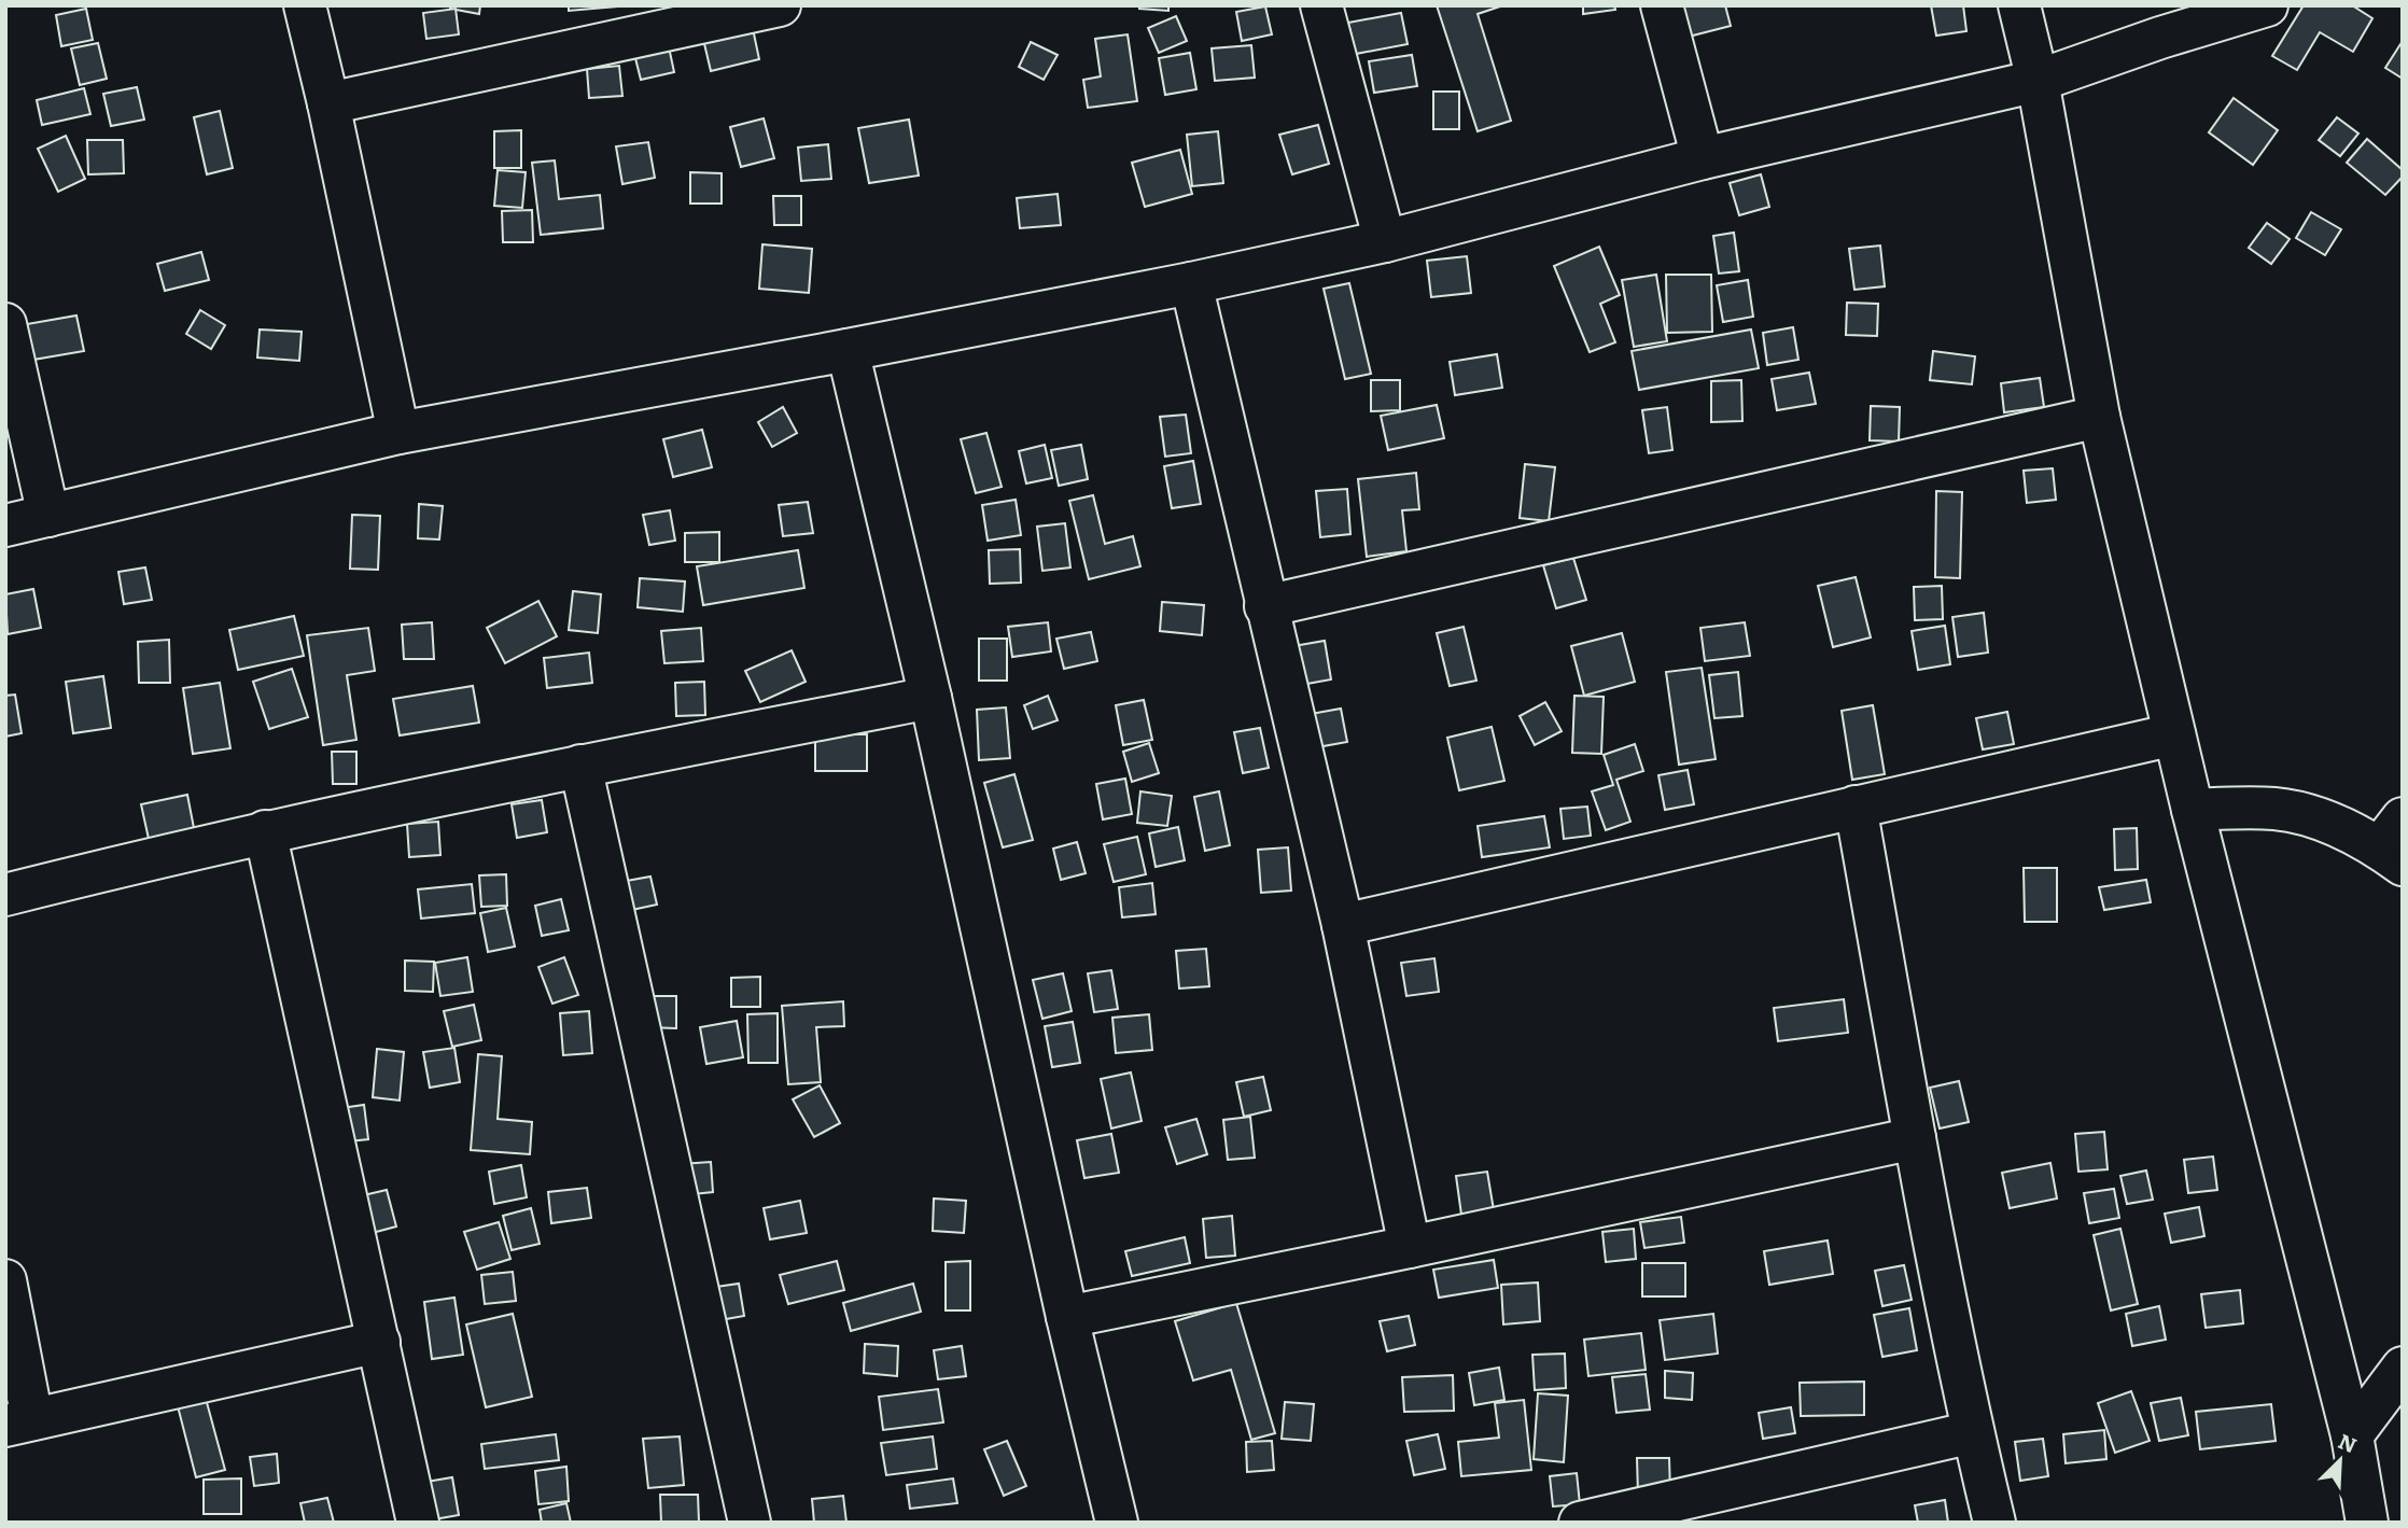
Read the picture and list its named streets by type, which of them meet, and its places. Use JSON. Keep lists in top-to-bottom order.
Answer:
{
  "north": "top right"
}
